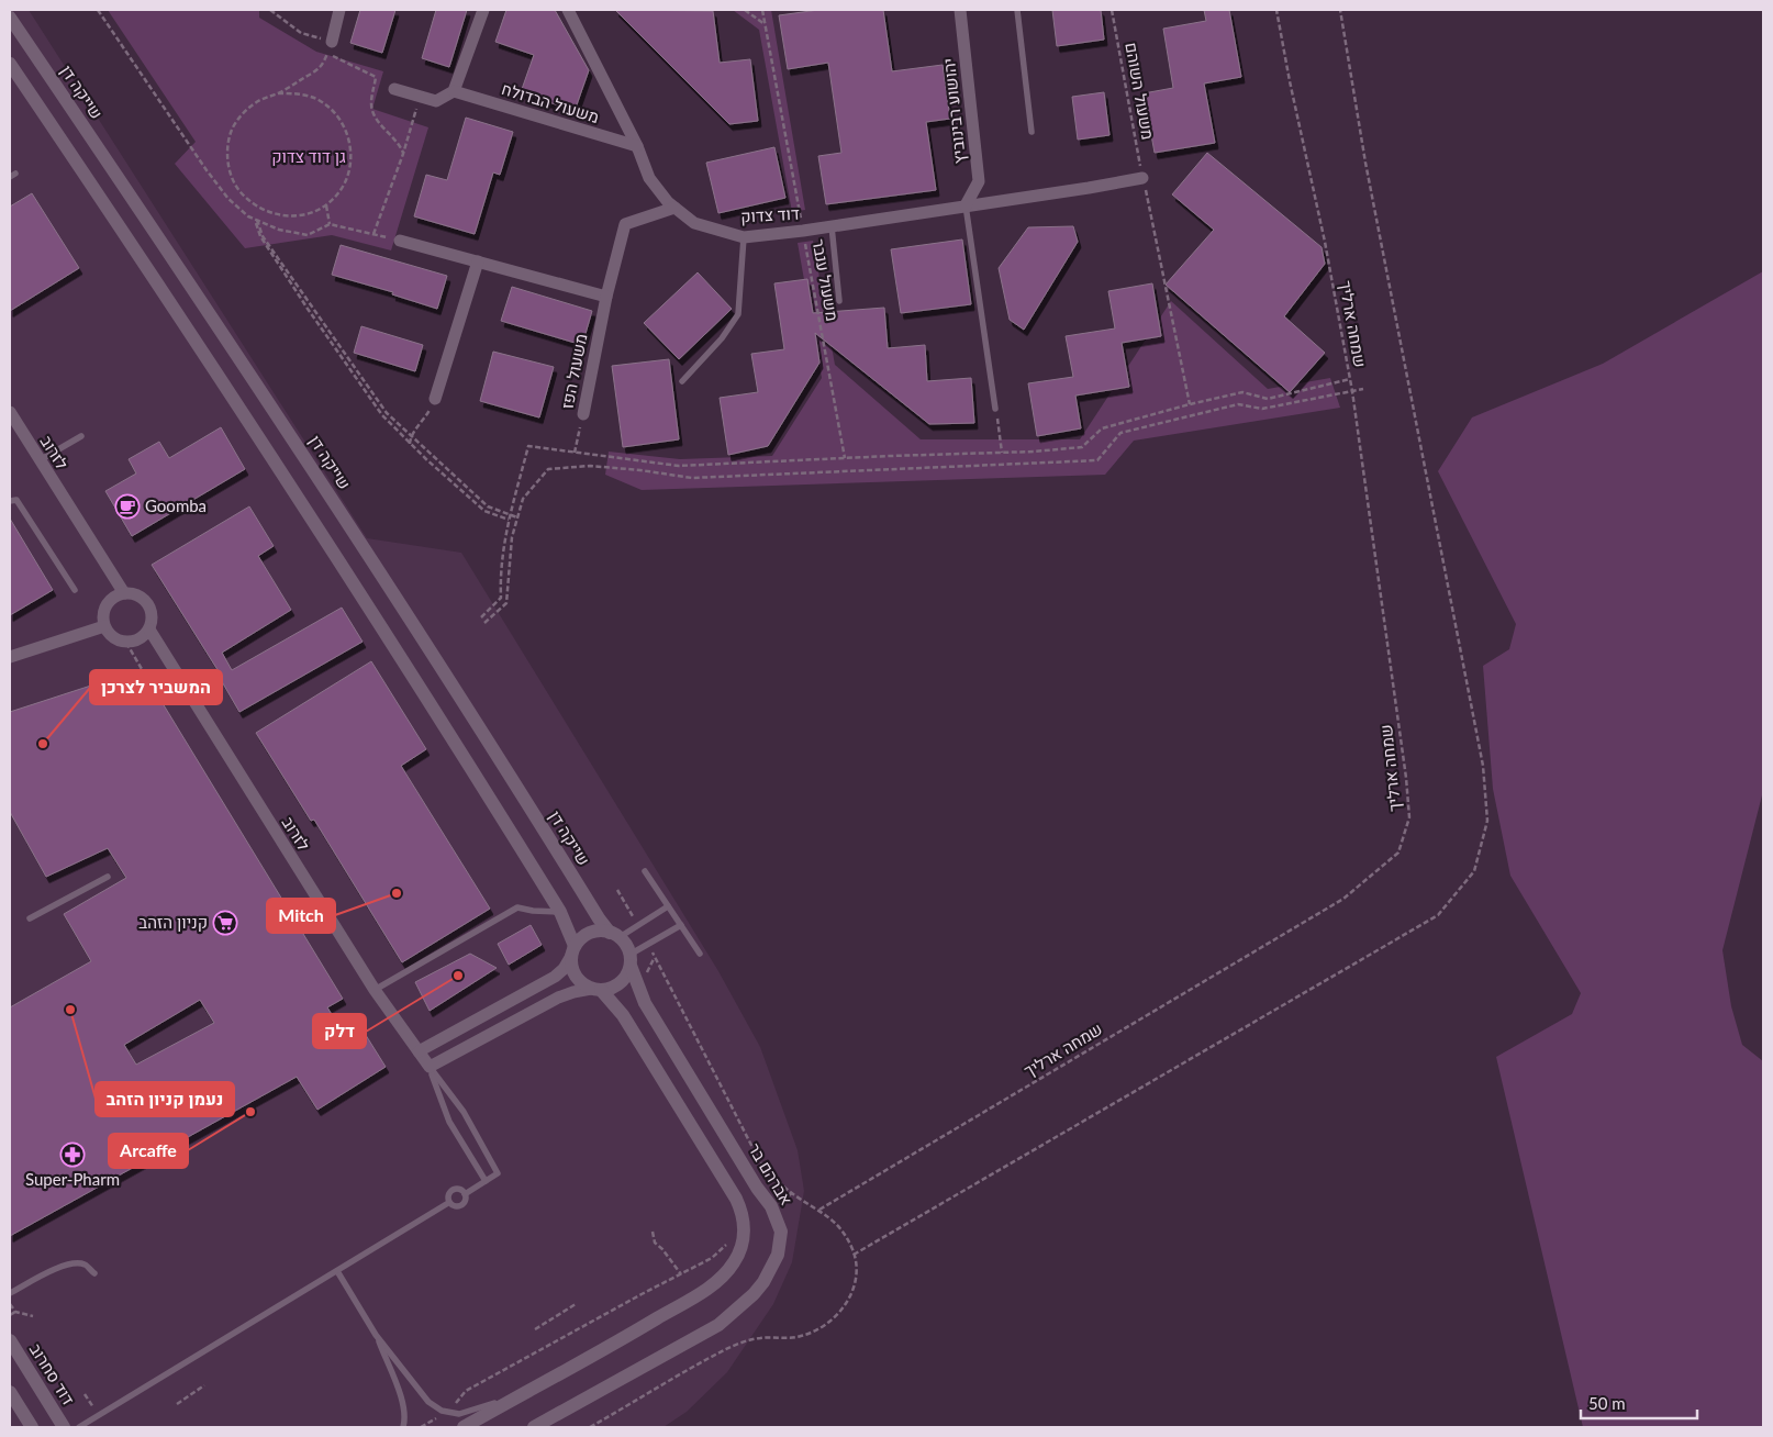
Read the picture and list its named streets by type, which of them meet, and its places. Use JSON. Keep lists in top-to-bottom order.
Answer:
{
  "streets": {
    "street": [
      "שייקה דן",
      "משעול הבדולח",
      "יהושוע רבינוביץ",
      "דוד צדוק",
      "משעול הפז",
      "לזרוב",
      "אברהם בר",
      "דוד סחרוב"
    ],
    "path": ["משעול השוהם", "משעול ענבר", "שמחה ארליך"]
  },
  "crossings": [
    ["משעול השוהם", "דוד צדוק"],
    ["שייקה דן", "אברהם בר"],
    ["משעול הבדולח", "דוד צדוק"],
    ["יהושוע רבינוביץ", "דוד צדוק"],
    ["דוד צדוק", "משעול ענבר"],
    ["דוד צדוק", "משעול הפז"]
  ],
  "parks": ["גן דוד צדוק"],
  "places": {
    "cafe": ["Goomba"],
    "other": [
      "המשביר לצרכן",
      "Mitch",
      "דלק",
      "נעמן קניון הזהב",
      "Arcaffe"
    ],
    "supermarket": ["קניון הזהב"],
    "pharmacy": ["Super-Pharm"]
  },
  "scale_bar": "50 m"
}
